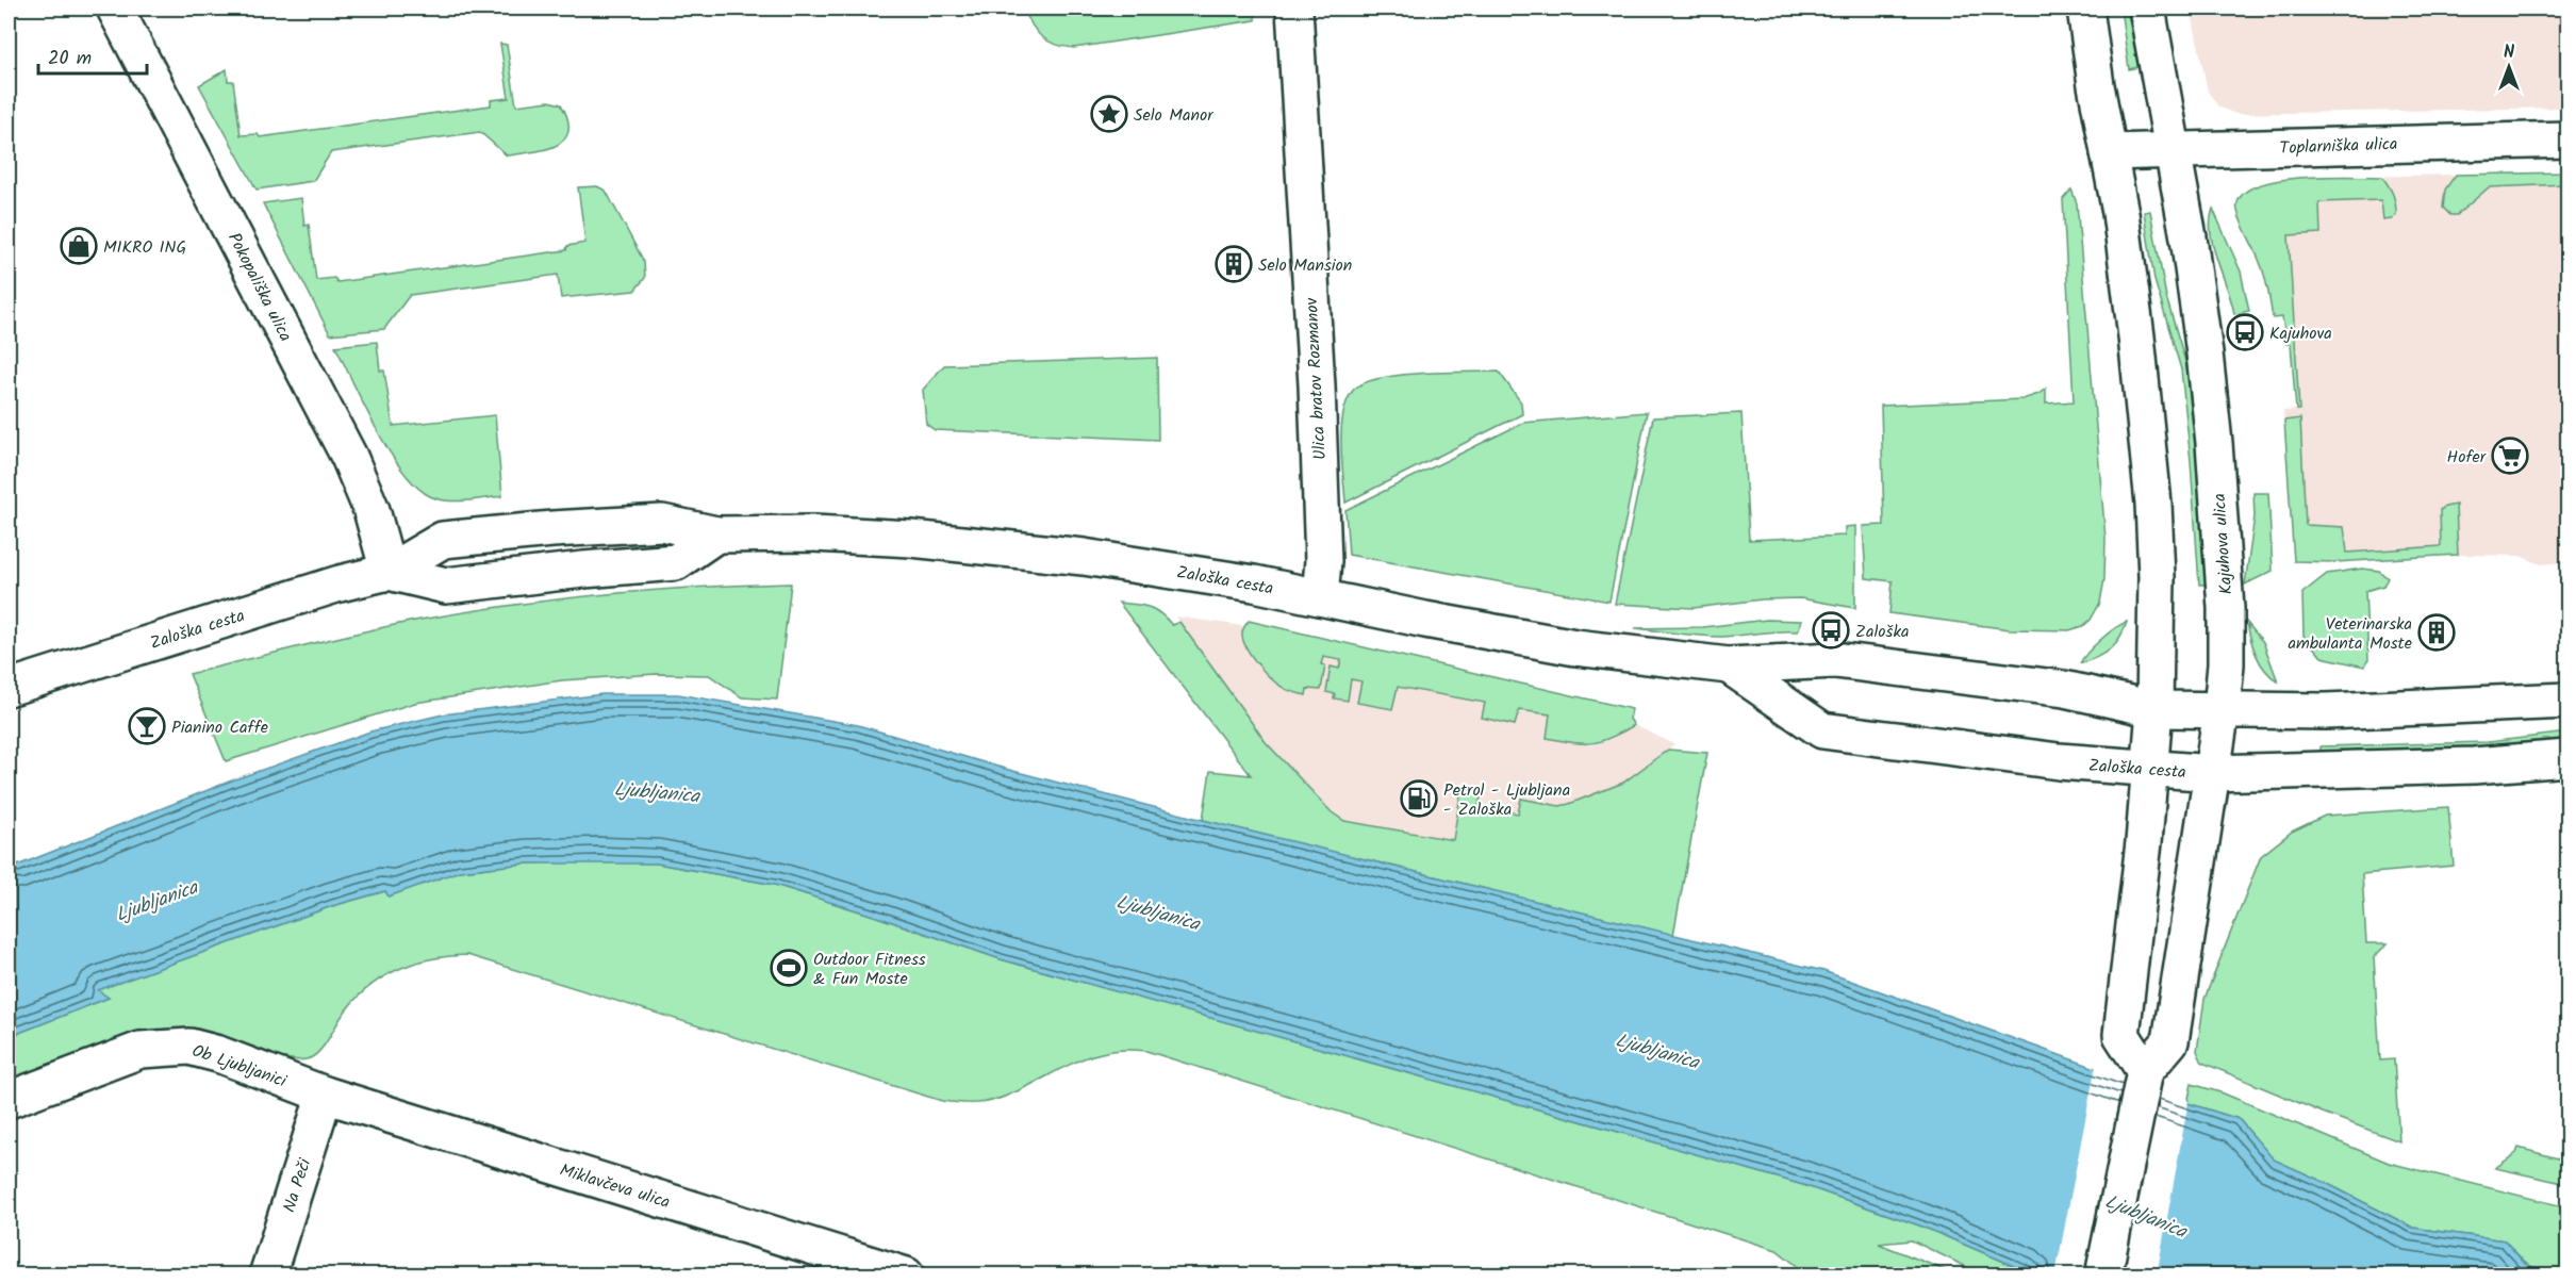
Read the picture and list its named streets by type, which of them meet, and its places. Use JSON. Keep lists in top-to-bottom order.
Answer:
{
  "streets": {
    "main road": [
      "Toplarniška ulica",
      "Pokopališka ulica",
      "Ulica bratov Rozmanov",
      "Kajuhova ulica",
      "Zaloška cesta",
      "Ob Ljubljanici",
      "Na Peči",
      "Miklavčeva ulica"
    ]
  },
  "crossings": [
    ["Toplarniška ulica", "Kajuhova ulica"],
    ["Pokopališka ulica", "Zaloška cesta"],
    ["Ulica bratov Rozmanov", "Zaloška cesta"],
    ["Kajuhova ulica", "Zaloška cesta"],
    ["Ob Ljubljanici", "Na Peči"],
    ["Ob Ljubljanici", "Miklavčeva ulica"],
    ["Na Peči", "Miklavčeva ulica"]
  ],
  "water": ["Ljubljanica"],
  "places": {
    "place": ["Selo Manor"],
    "shop": ["MIKRO ING"],
    "building": ["Selo Mansion", "Veterinarska ambulanta Moste"],
    "bus stop": ["Kajuhova", "Zaloška"],
    "supermarket": ["Hofer"],
    "bar": ["Pianino Caffe"],
    "fuel station": ["Petrol - Ljubljana - Zaloška"],
    "sports": ["Outdoor Fitness & Fun Moste"]
  },
  "scale_bar": "20 m",
  "north": "top"
}
